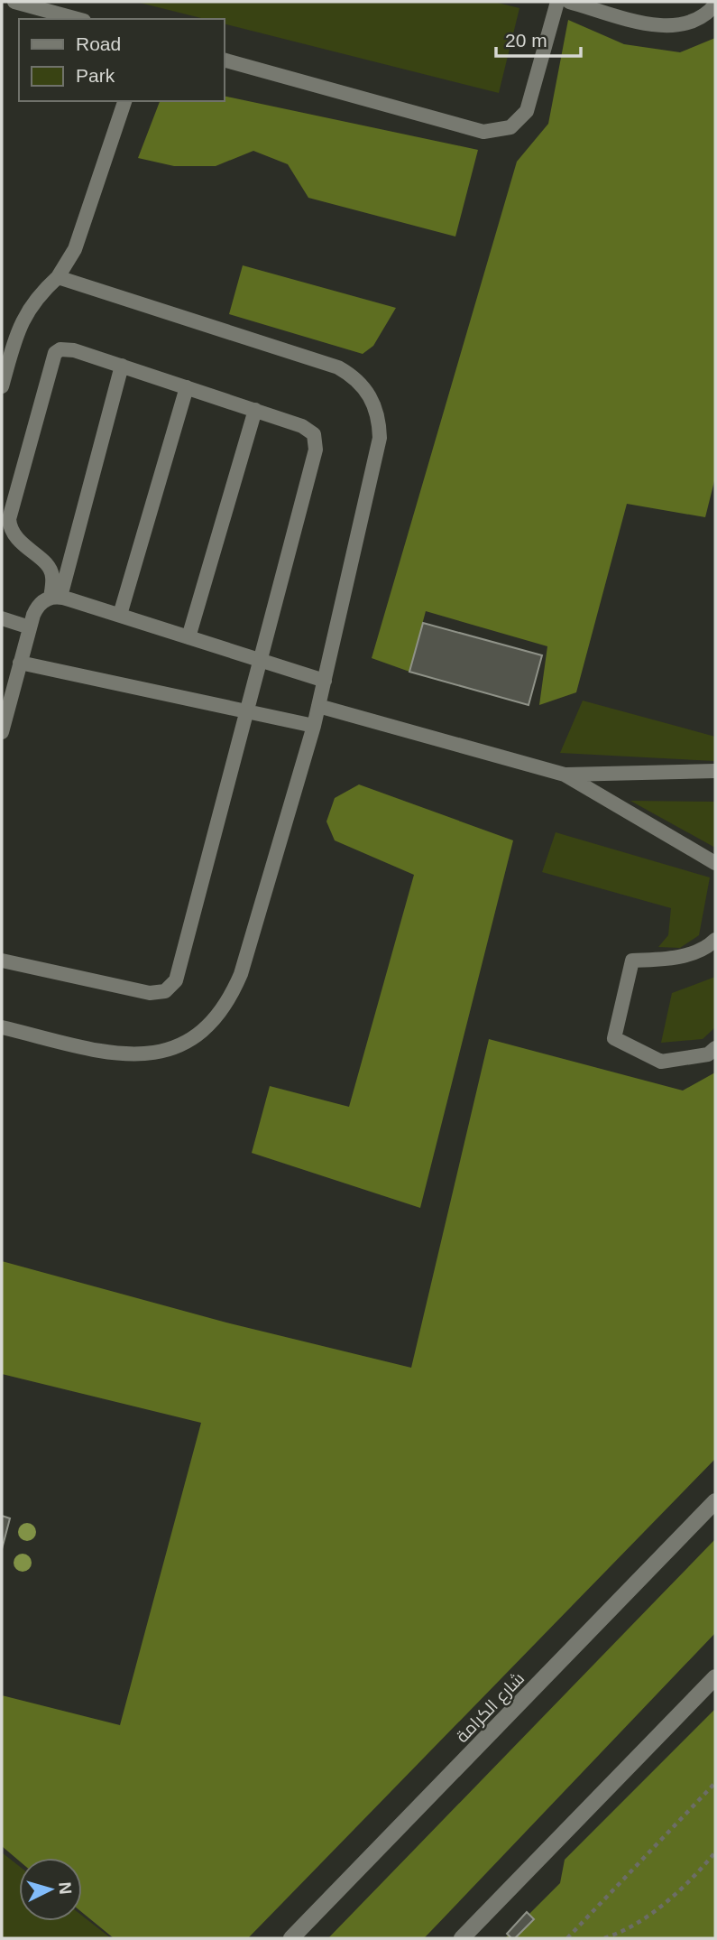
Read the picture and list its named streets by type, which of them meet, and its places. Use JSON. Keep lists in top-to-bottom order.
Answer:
{
  "streets": {
    "main road": ["شارع الكرامة"]
  },
  "legend": ["Road", "Park"],
  "scale_bar": "20 m",
  "north": "right"
}
